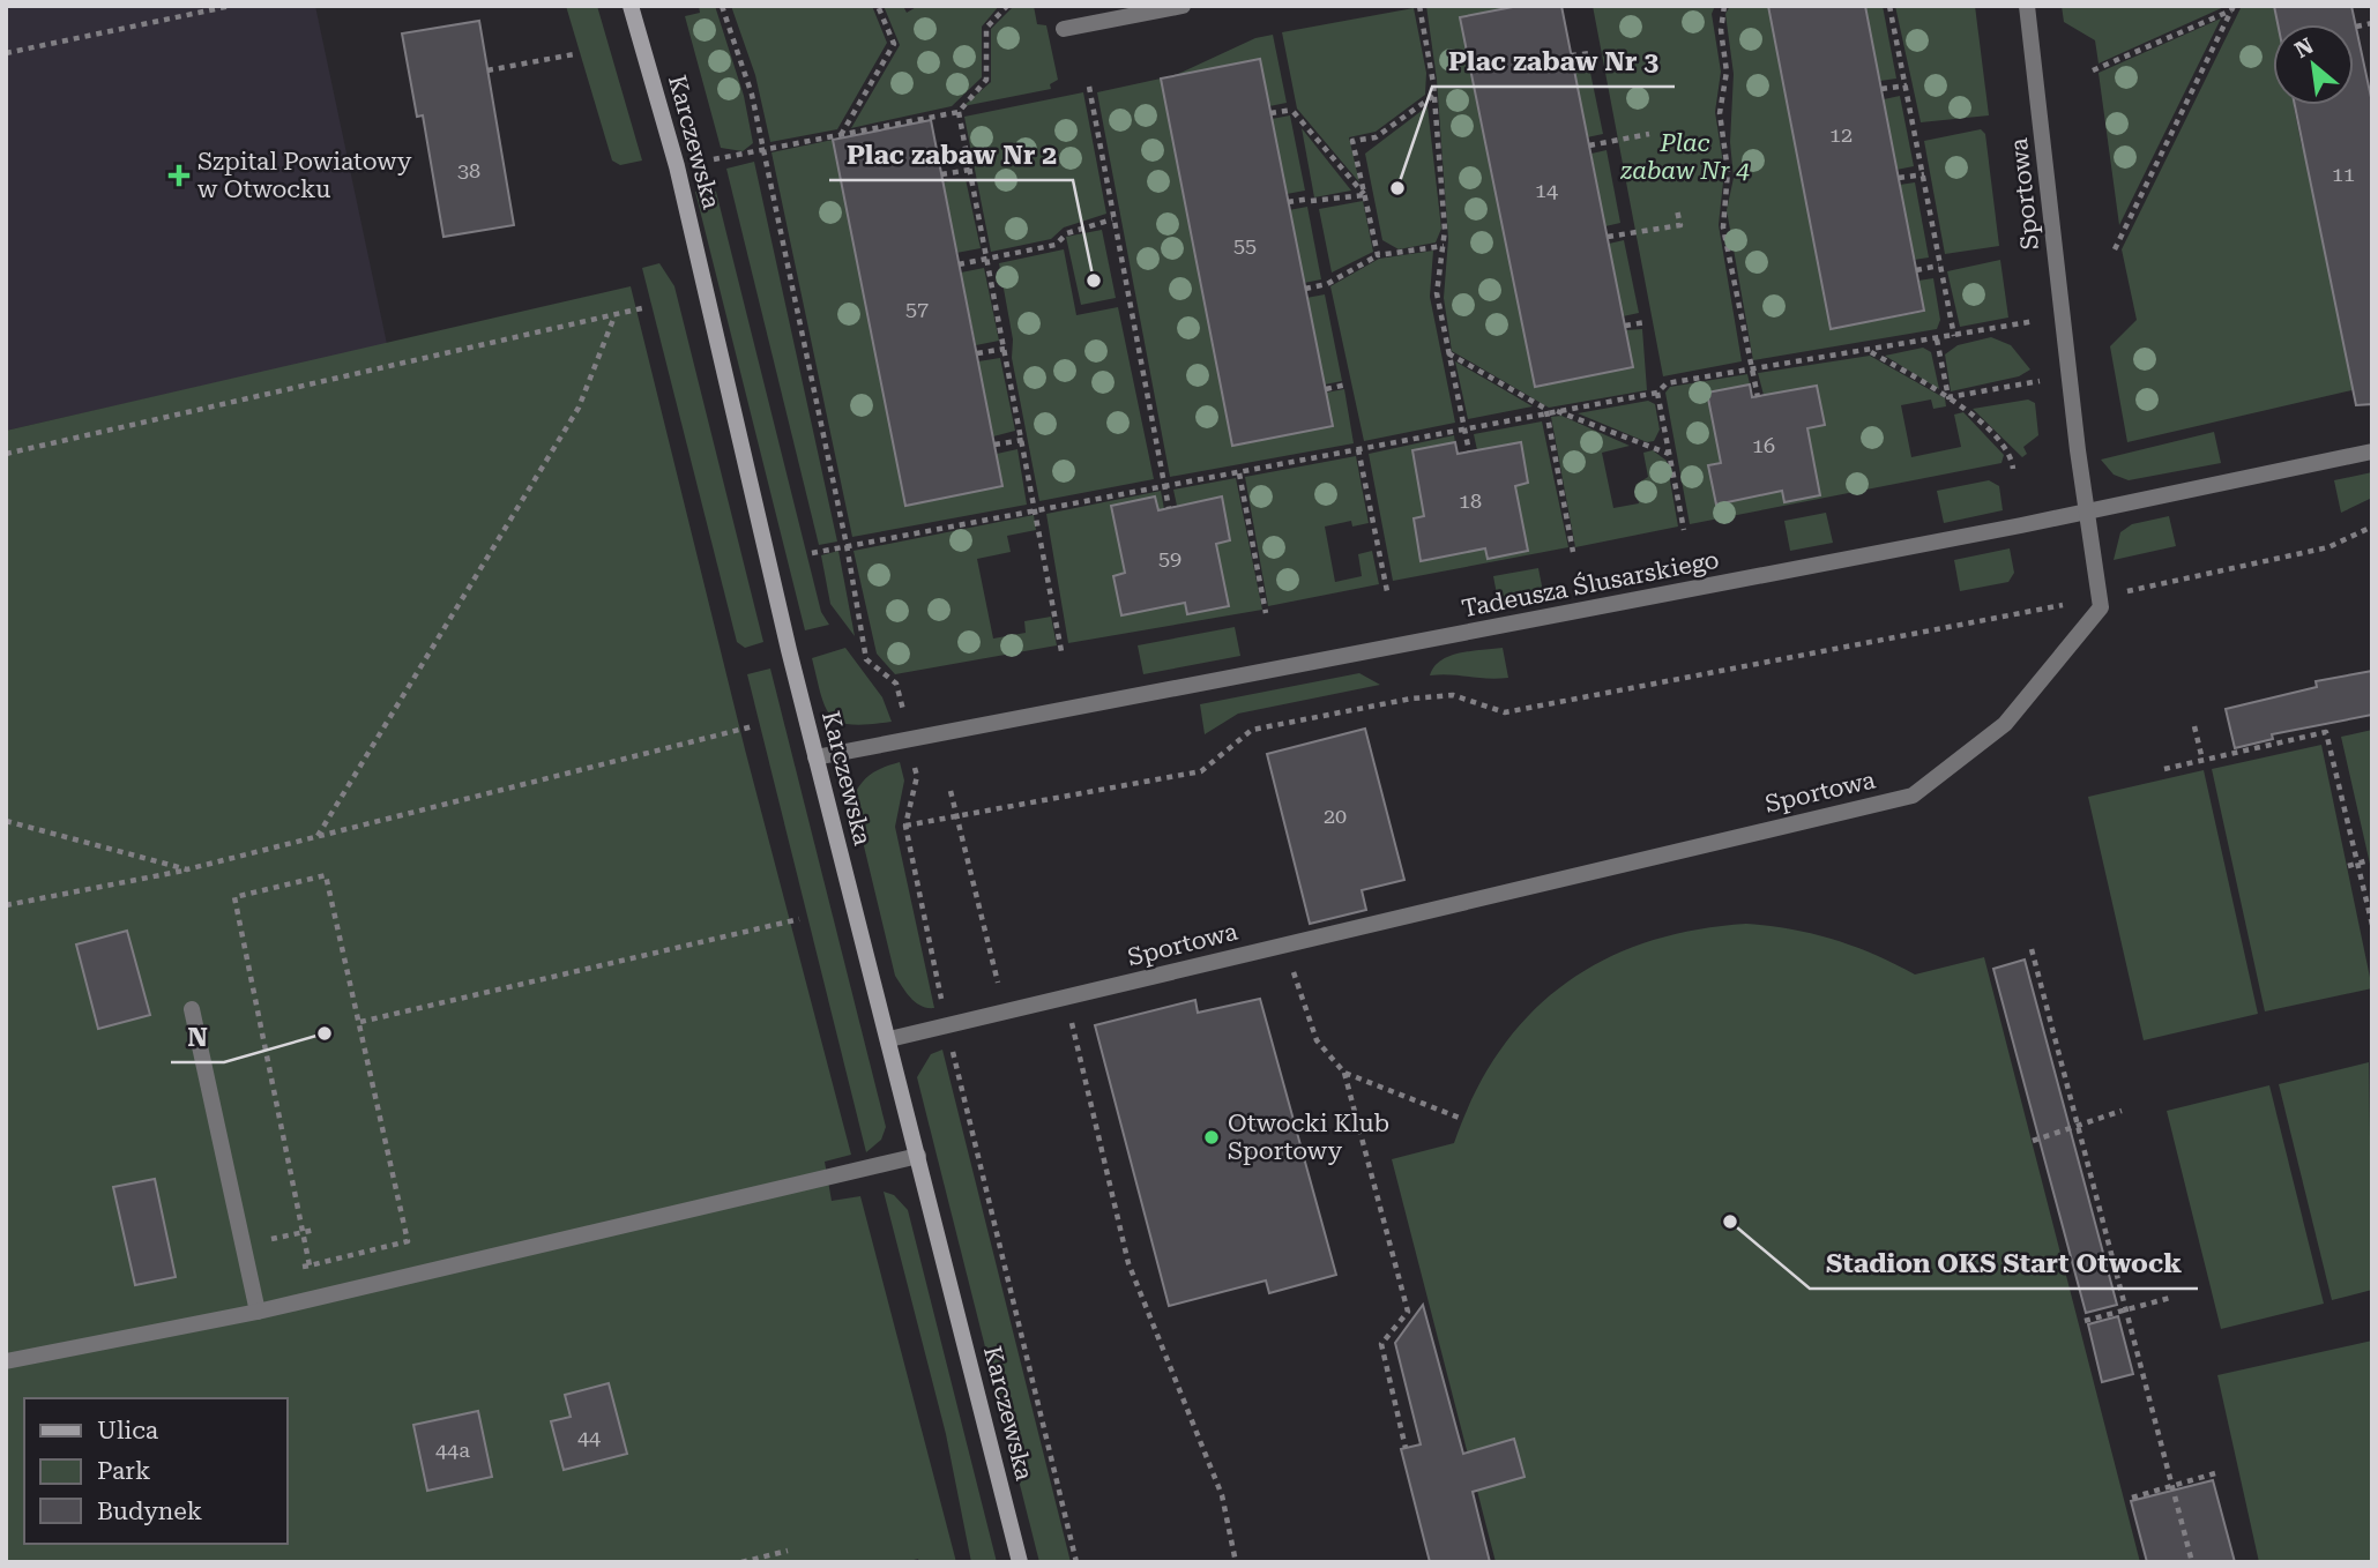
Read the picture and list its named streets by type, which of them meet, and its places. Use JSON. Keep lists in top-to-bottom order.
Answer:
{
  "streets": {
    "main road": ["Karczewska"],
    "street": ["Sportowa", "Tadeusza Ślusarskiego"]
  },
  "crossings": [
    ["Karczewska", "Sportowa"],
    ["Karczewska", "Tadeusza Ślusarskiego"],
    ["Sportowa", "Tadeusza Ślusarskiego"]
  ],
  "parks": ["Plac zabaw Nr 4"],
  "places": {
    "health": ["Szpital Powiatowy w Otwocku"],
    "other": [
      "Plac zabaw Nr 3",
      "Plac zabaw Nr 2",
      "N",
      "Otwocki Klub Sportowy",
      "Stadion OKS Start Otwock"
    ]
  },
  "house_numbers": [
    "12",
    "38",
    "11",
    "14",
    "55",
    "57",
    "16",
    "18",
    "59",
    "20",
    "44",
    "44a"
  ],
  "legend": ["Ulica", "Park", "Budynek"],
  "north": "top left"
}
